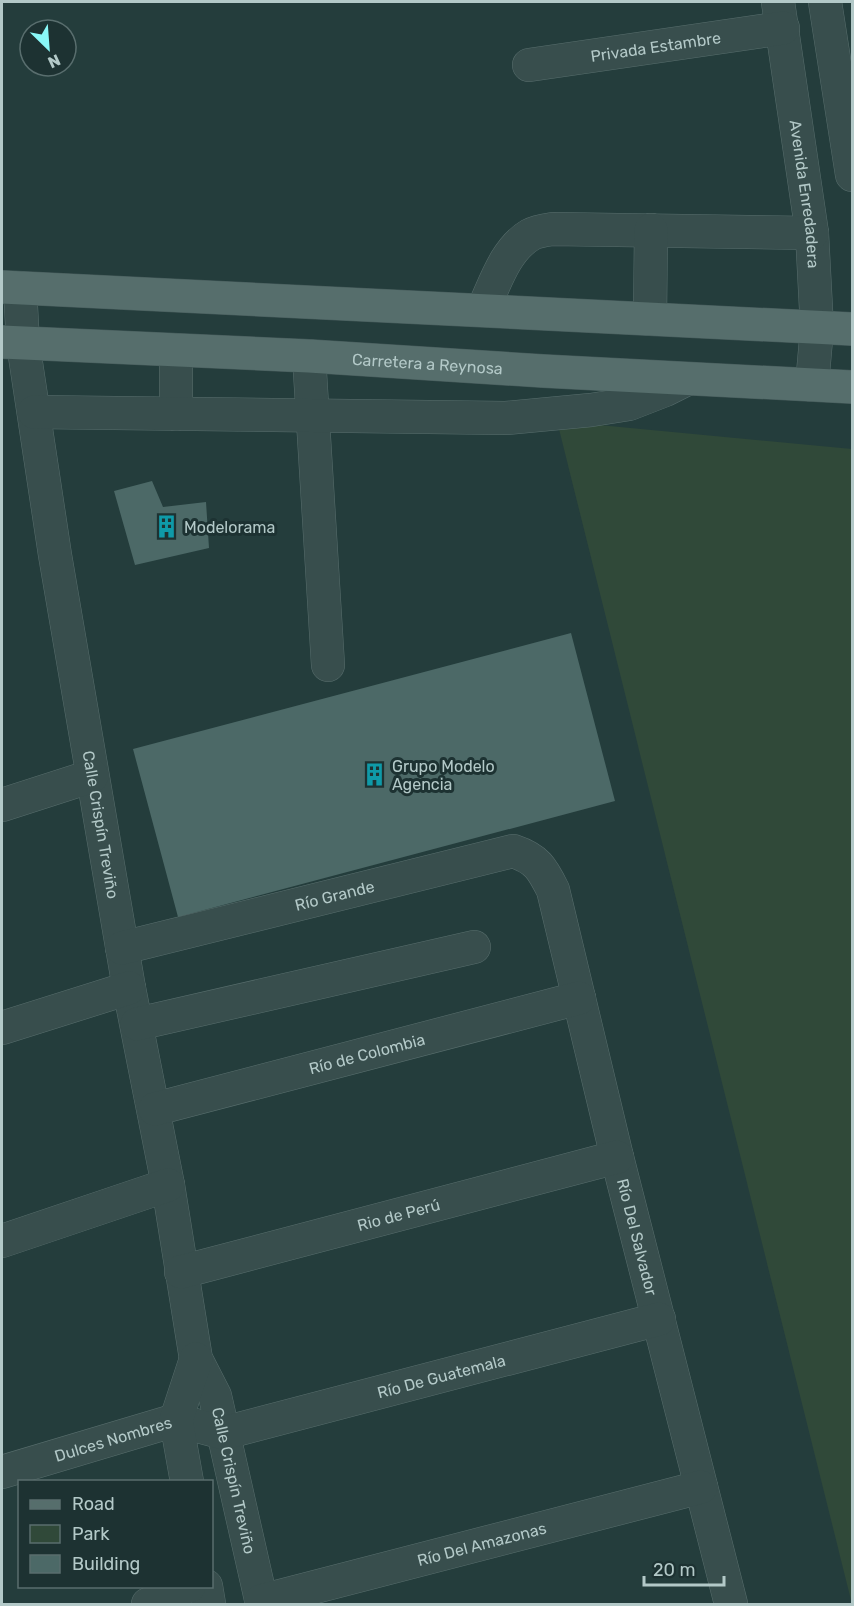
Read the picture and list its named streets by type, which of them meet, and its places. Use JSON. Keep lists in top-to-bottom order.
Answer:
{
  "streets": {
    "main road": ["Carretera a Reynosa"],
    "street": [
      "Privada Estambre",
      "Avenida Enredadera",
      "Calle Crispín Treviño",
      "Río Grande",
      "Río de Colombia",
      "Rio de Perú",
      "Río Del Salvador",
      "Río De Guatemala",
      "Dulces Nombres",
      "Río Del Amazonas"
    ]
  },
  "crossings": [
    ["Privada Estambre", "Avenida Enredadera"],
    ["Avenida Enredadera", "Carretera a Reynosa"],
    ["Carretera a Reynosa", "Calle Crispín Treviño"],
    ["Calle Crispín Treviño", "Río Grande"],
    ["Calle Crispín Treviño", "Río de Colombia"],
    ["Calle Crispín Treviño", "Rio de Perú"],
    ["Calle Crispín Treviño", "Río De Guatemala"],
    ["Calle Crispín Treviño", "Dulces Nombres"],
    ["Calle Crispín Treviño", "Río Del Amazonas"],
    ["Río Grande", "Río Del Salvador"],
    ["Río de Colombia", "Río Del Salvador"],
    ["Rio de Perú", "Río Del Salvador"],
    ["Río Del Salvador", "Río De Guatemala"],
    ["Río Del Salvador", "Río Del Amazonas"],
    ["Río De Guatemala", "Dulces Nombres"]
  ],
  "places": {
    "building": ["Modelorama", "Grupo Modelo Agencia"]
  },
  "legend": ["Road", "Park", "Building"],
  "scale_bar": "20 m",
  "north": "bottom right"
}
